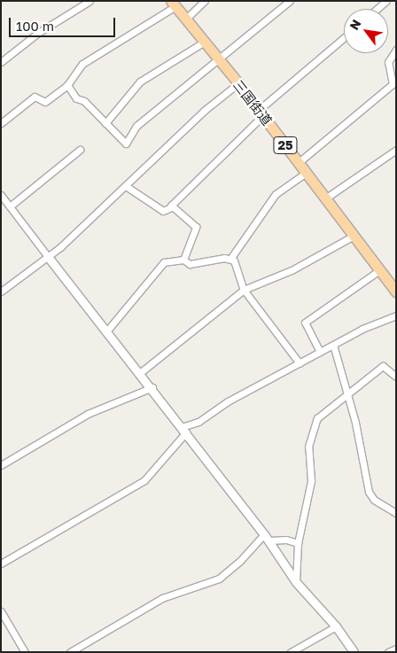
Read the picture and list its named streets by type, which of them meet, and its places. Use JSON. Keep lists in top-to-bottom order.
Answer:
{
  "streets": {
    "main road": ["三国街道", "25"]
  },
  "scale_bar": "100 m",
  "north": "top left"
}
